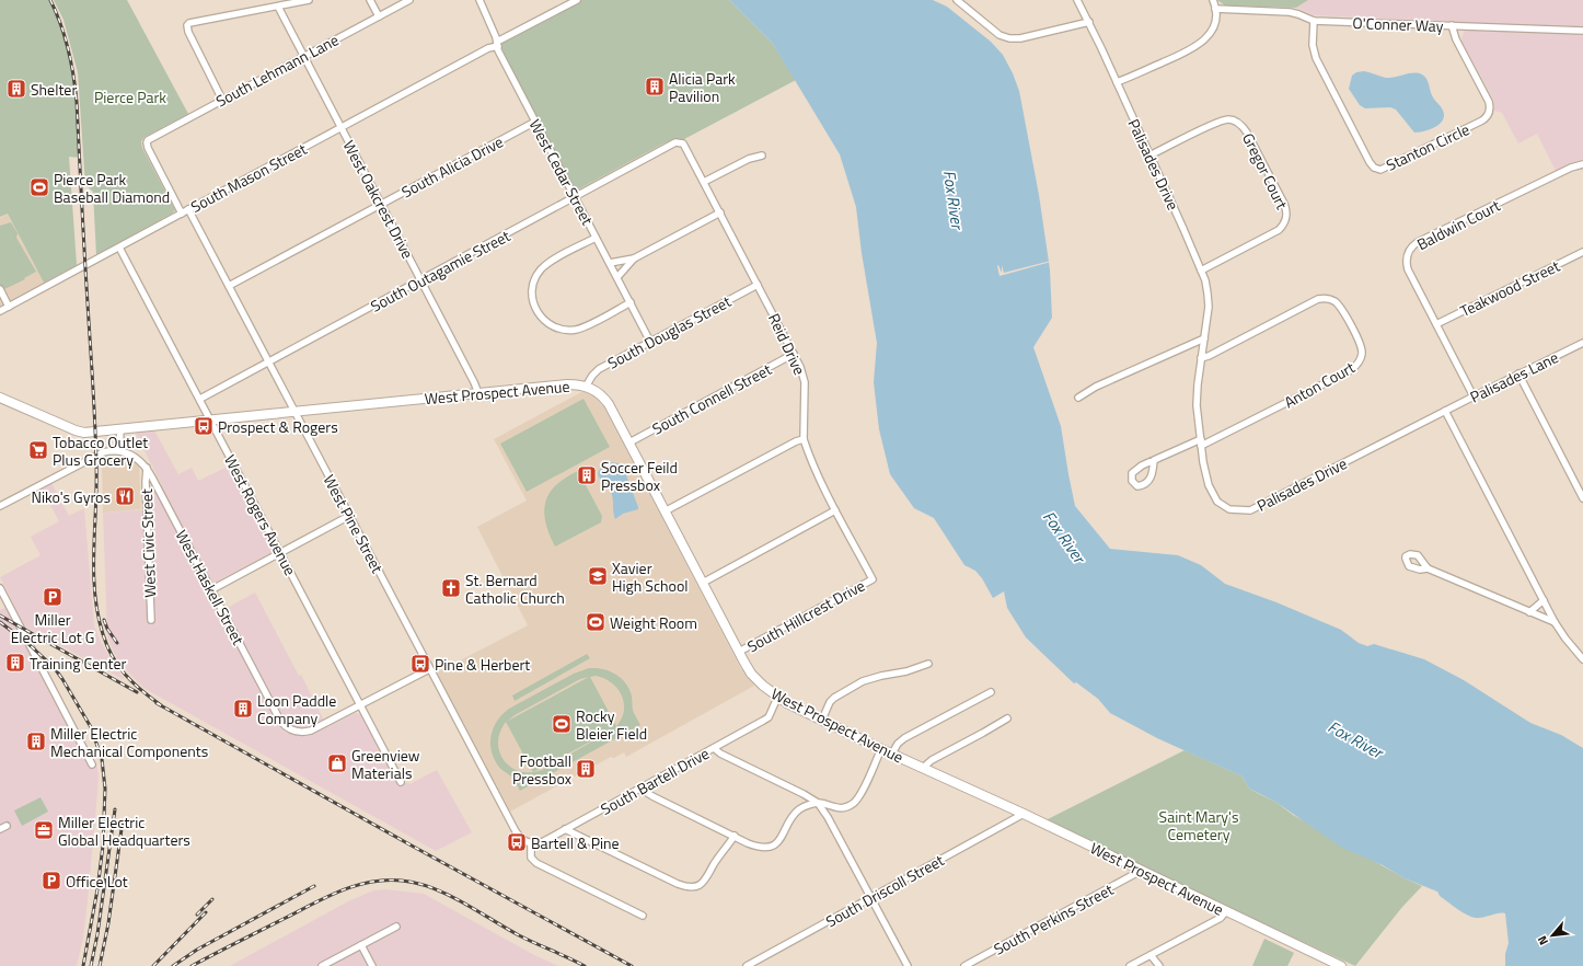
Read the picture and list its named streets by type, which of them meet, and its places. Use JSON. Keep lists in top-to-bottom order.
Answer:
{
  "streets": {
    "main road": ["West Prospect Avenue"],
    "street": [
      "O'Conner Way",
      "South Lehmann Lane",
      "Stanton Circle",
      "Palisades Drive",
      "South Alicia Drive",
      "Gregor Court",
      "West Cedar Street",
      "South Mason Street",
      "West Oakcrest Drive",
      "Baldwin Court",
      "South Outagamie Street",
      "Teakwood Street",
      "South Douglas Street",
      "Reid Drive",
      "Palisades Lane",
      "Anton Court",
      "South Connell Street",
      "West Rogers Avenue",
      "West Pine Street",
      "West Civic Street",
      "West Haskell Street",
      "South Hillcrest Drive",
      "South Bartell Drive",
      "South Driscoll Street",
      "South Perkins Street"
    ]
  },
  "crossings": [
    ["O'Conner Way", "Stanton Circle"],
    ["South Lehmann Lane", "South Mason Street"],
    ["South Lehmann Lane", "West Oakcrest Drive"],
    ["Palisades Drive", "Gregor Court"],
    ["Palisades Drive", "Palisades Lane"],
    ["Palisades Drive", "Anton Court"],
    ["South Alicia Drive", "West Cedar Street"],
    ["South Alicia Drive", "West Oakcrest Drive"],
    ["South Alicia Drive", "West Pine Street"],
    ["West Cedar Street", "South Mason Street"],
    ["West Cedar Street", "South Outagamie Street"],
    ["West Cedar Street", "South Douglas Street"],
    ["South Mason Street", "West Oakcrest Drive"],
    ["South Mason Street", "West Rogers Avenue"],
    ["South Mason Street", "West Pine Street"],
    ["West Oakcrest Drive", "South Outagamie Street"],
    ["West Oakcrest Drive", "West Prospect Avenue"],
    ["Baldwin Court", "Teakwood Street"],
    ["Baldwin Court", "Palisades Lane"],
    ["South Outagamie Street", "Reid Drive"],
    ["South Outagamie Street", "West Rogers Avenue"],
    ["South Outagamie Street", "West Pine Street"],
    ["South Douglas Street", "Reid Drive"],
    ["South Douglas Street", "West Prospect Avenue"],
    ["Reid Drive", "South Connell Street"],
    ["Reid Drive", "South Hillcrest Drive"],
    ["West Prospect Avenue", "South Connell Street"],
    ["West Prospect Avenue", "West Rogers Avenue"],
    ["West Prospect Avenue", "West Pine Street"],
    ["West Prospect Avenue", "South Hillcrest Drive"],
    ["West Prospect Avenue", "South Bartell Drive"],
    ["West Prospect Avenue", "South Driscoll Street"],
    ["West Prospect Avenue", "South Perkins Street"],
    ["West Rogers Avenue", "West Haskell Street"],
    ["West Pine Street", "South Bartell Drive"],
    ["West Civic Street", "West Haskell Street"]
  ],
  "water": ["Fox River"],
  "parks": ["Pierce Park", "Saint Mary's Cemetery"],
  "places": {
    "building": [
      "Alicia Park Pavilion",
      "Shelter",
      "Soccer Feild Pressbox",
      "Training Center",
      "Loon Paddle Company",
      "Miller Electric Mechanical Components",
      "Football Pressbox"
    ],
    "sports": ["Pierce Park Baseball Diamond", "Weight Room", "Rocky Bleier Field"],
    "bus stop": ["Prospect & Rogers", "Pine & Herbert", "Bartell & Pine"],
    "supermarket": ["Tobacco Outlet Plus Grocery"],
    "restaurant": ["Niko's Gyros"],
    "school or university": ["Xavier High School"],
    "church": ["St. Bernard Catholic Church"],
    "parking": ["Miller Electric Lot G", "Office Lot"],
    "shop": ["Greenview Materials"],
    "office": ["Miller Electric Global Headquarters"]
  },
  "north": "bottom left"
}
